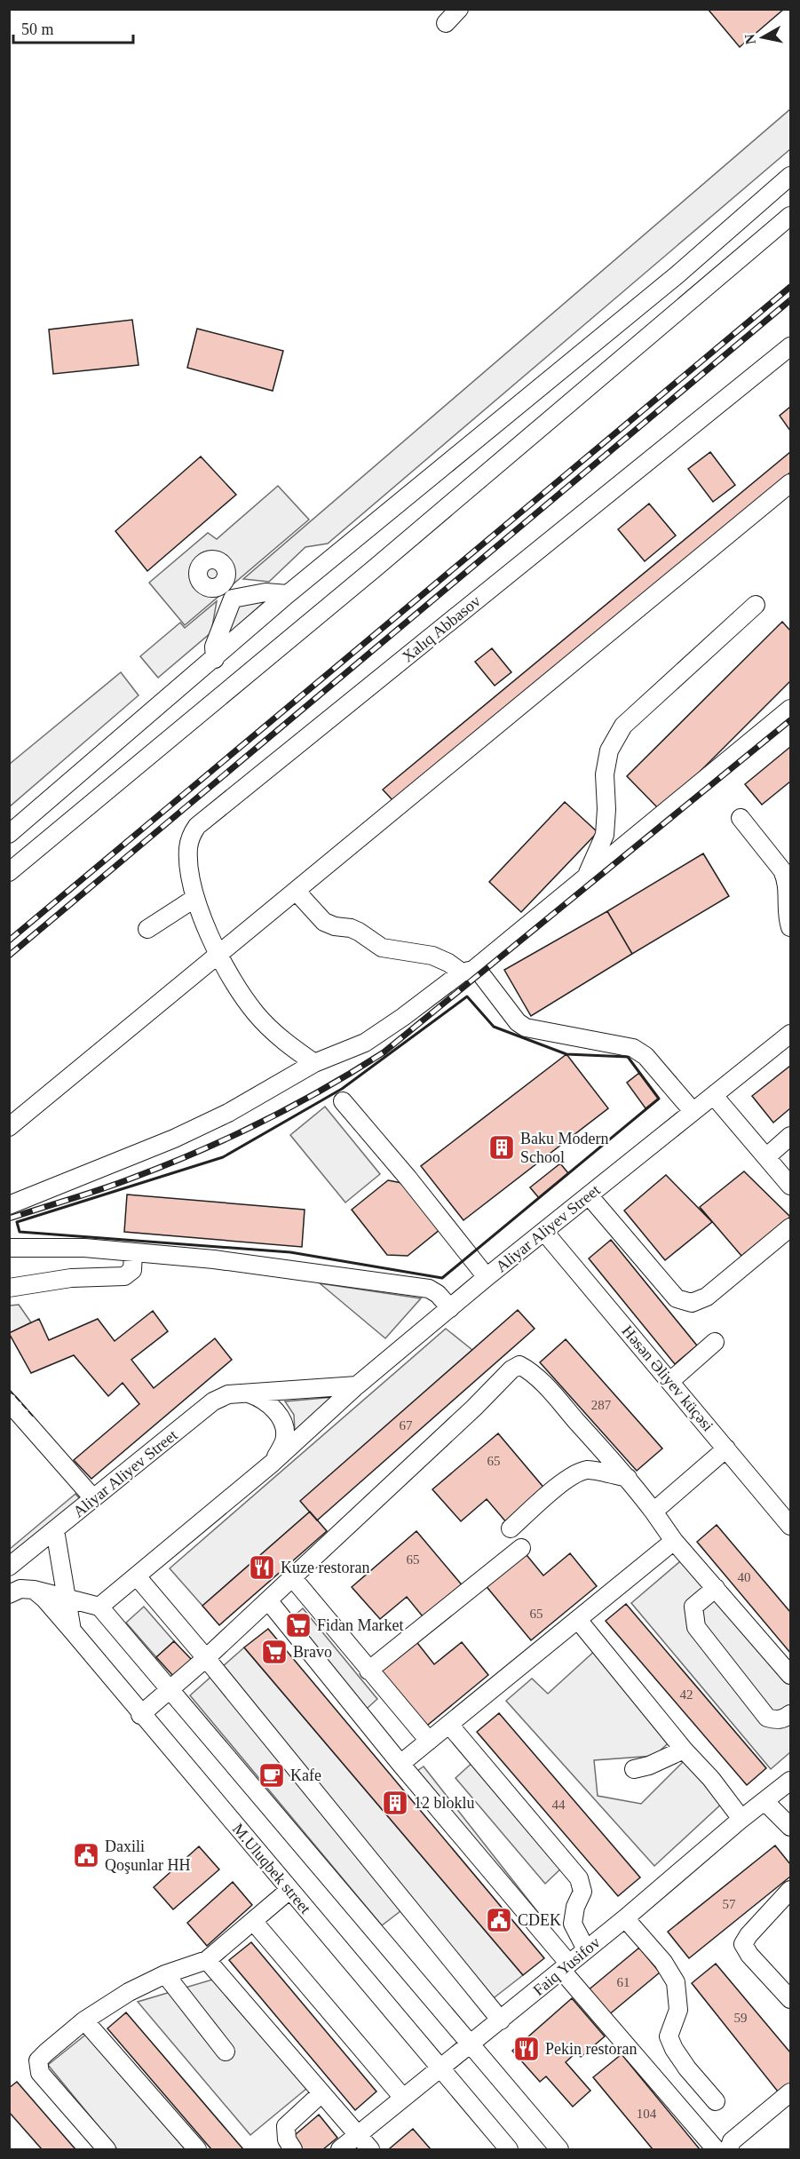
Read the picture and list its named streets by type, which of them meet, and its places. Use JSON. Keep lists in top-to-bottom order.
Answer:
{
  "streets": {
    "street": [
      "Xalıq Abbasov",
      "Aliyar Aliyev Street",
      "Həsən Əliyev küçəsi",
      "M.Uluqbek street",
      "Faiq Yusifov"
    ]
  },
  "crossings": [
    ["Aliyar Aliyev Street", "Həsən Əliyev küçəsi"],
    ["M.Uluqbek street", "Faiq Yusifov"]
  ],
  "places": {
    "building": ["Baku Modern School", "12 bloklu"],
    "restaurant": ["Kuze restoran", "Pekin restoran"],
    "supermarket": ["Fidan Market", "Bravo"],
    "cafe": ["Kafe"],
    "public building": ["Daxili Qoşunlar HH", "CDEK"]
  },
  "house_numbers": [
    "287",
    "67",
    "65",
    "65",
    "40",
    "65",
    "42",
    "44",
    "57",
    "61",
    "59",
    "104"
  ],
  "scale_bar": "50 m",
  "north": "left"
}
